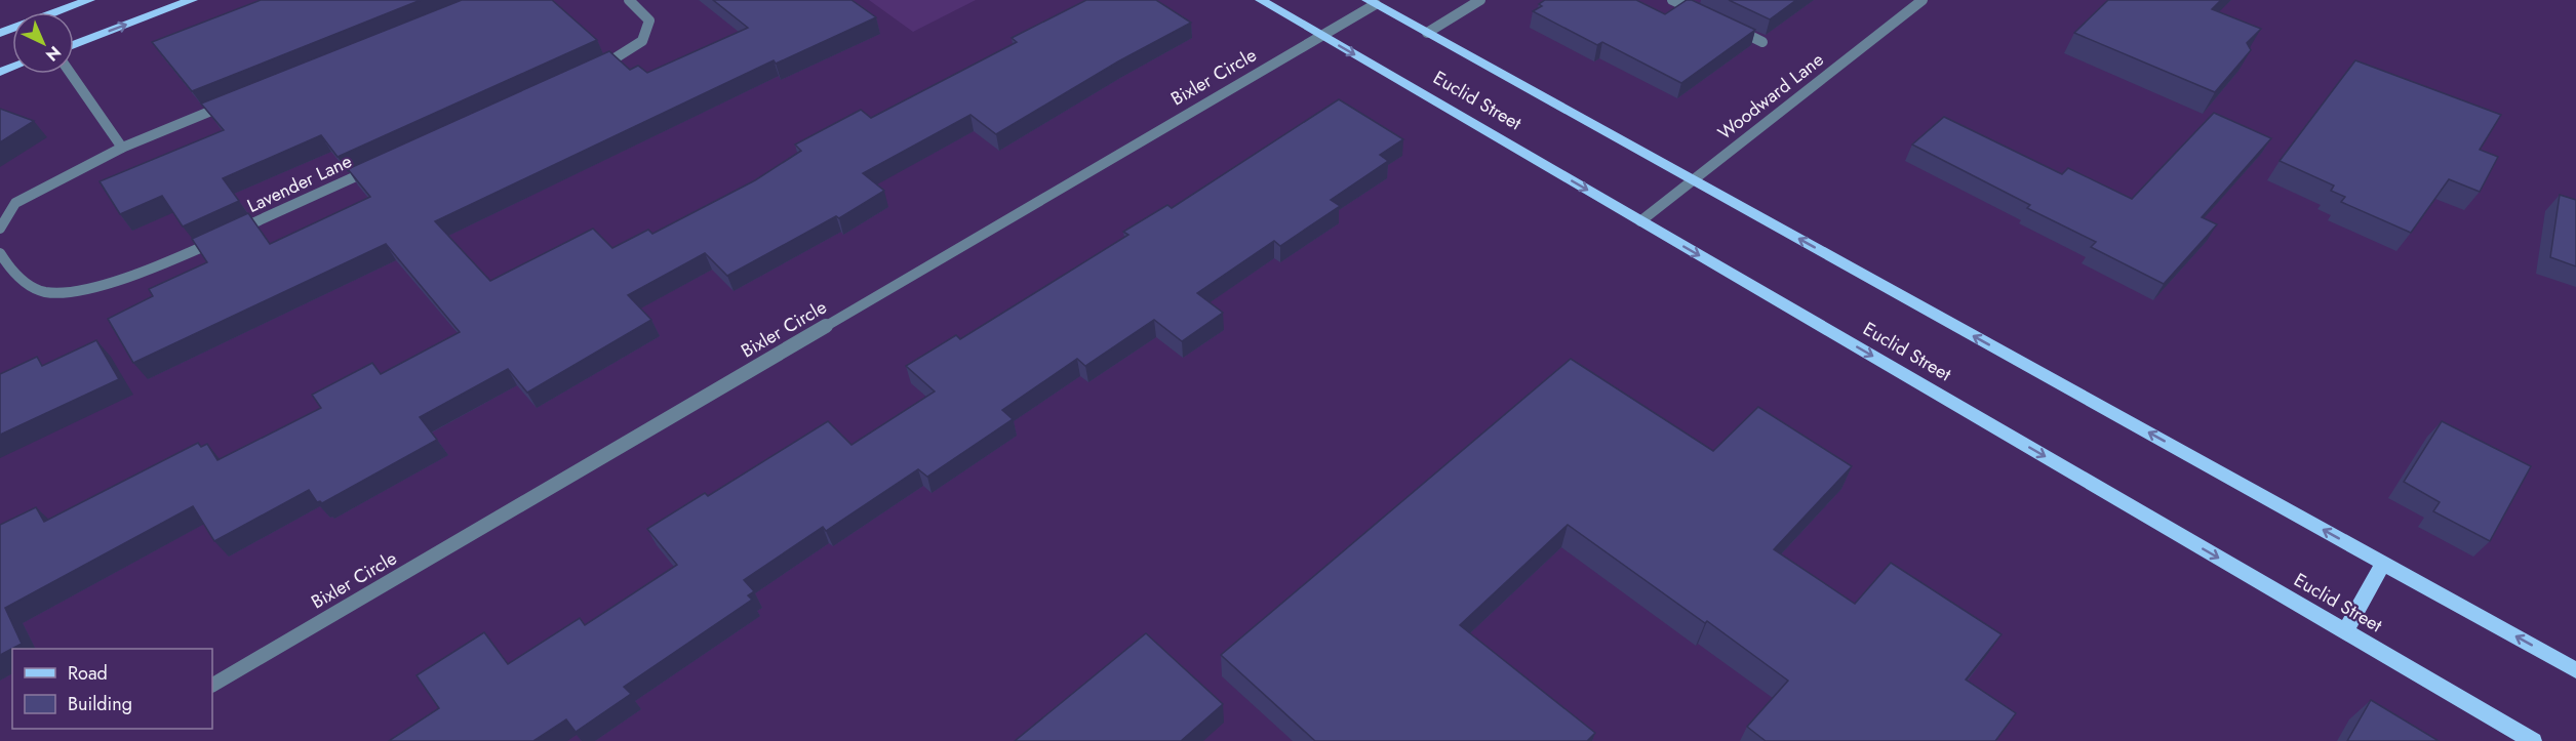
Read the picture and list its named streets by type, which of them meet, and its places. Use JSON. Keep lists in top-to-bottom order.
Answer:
{
  "streets": {
    "main road": ["Euclid Street"],
    "street": ["Bixler Circle", "Woodward Lane", "Lavender Lane"]
  },
  "crossings": [
    ["Bixler Circle", "Euclid Street"],
    ["Woodward Lane", "Euclid Street"]
  ],
  "legend": ["Road", "Building"],
  "north": "bottom right"
}
